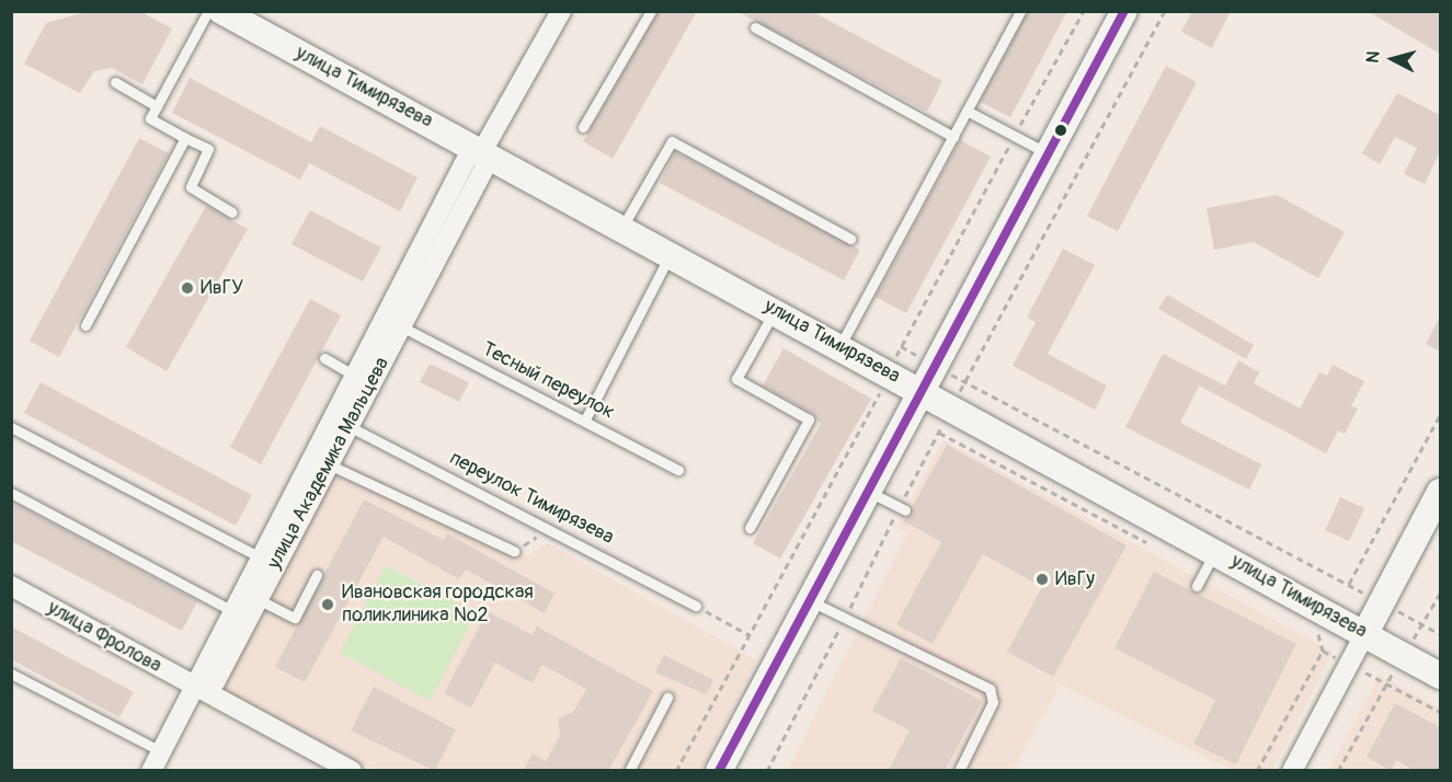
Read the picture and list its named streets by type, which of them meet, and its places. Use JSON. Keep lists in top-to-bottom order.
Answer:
{
  "streets": {
    "main road": ["улица Тимирязева"],
    "street": ["улица Академика Мальцева", "улица Фролова"],
    "lane": ["Тесный переулок", "переулок Тимирязева"]
  },
  "crossings": [
    ["улица Тимирязева", "улица Академика Мальцева"],
    ["Тесный переулок", "улица Академика Мальцева"],
    ["улица Академика Мальцева", "переулок Тимирязева"],
    ["улица Академика Мальцева", "улица Фролова"]
  ],
  "places": ["ИвГУ", "ИвГу", "Ивановская городская поликлиника №2"],
  "north": "left"
}
